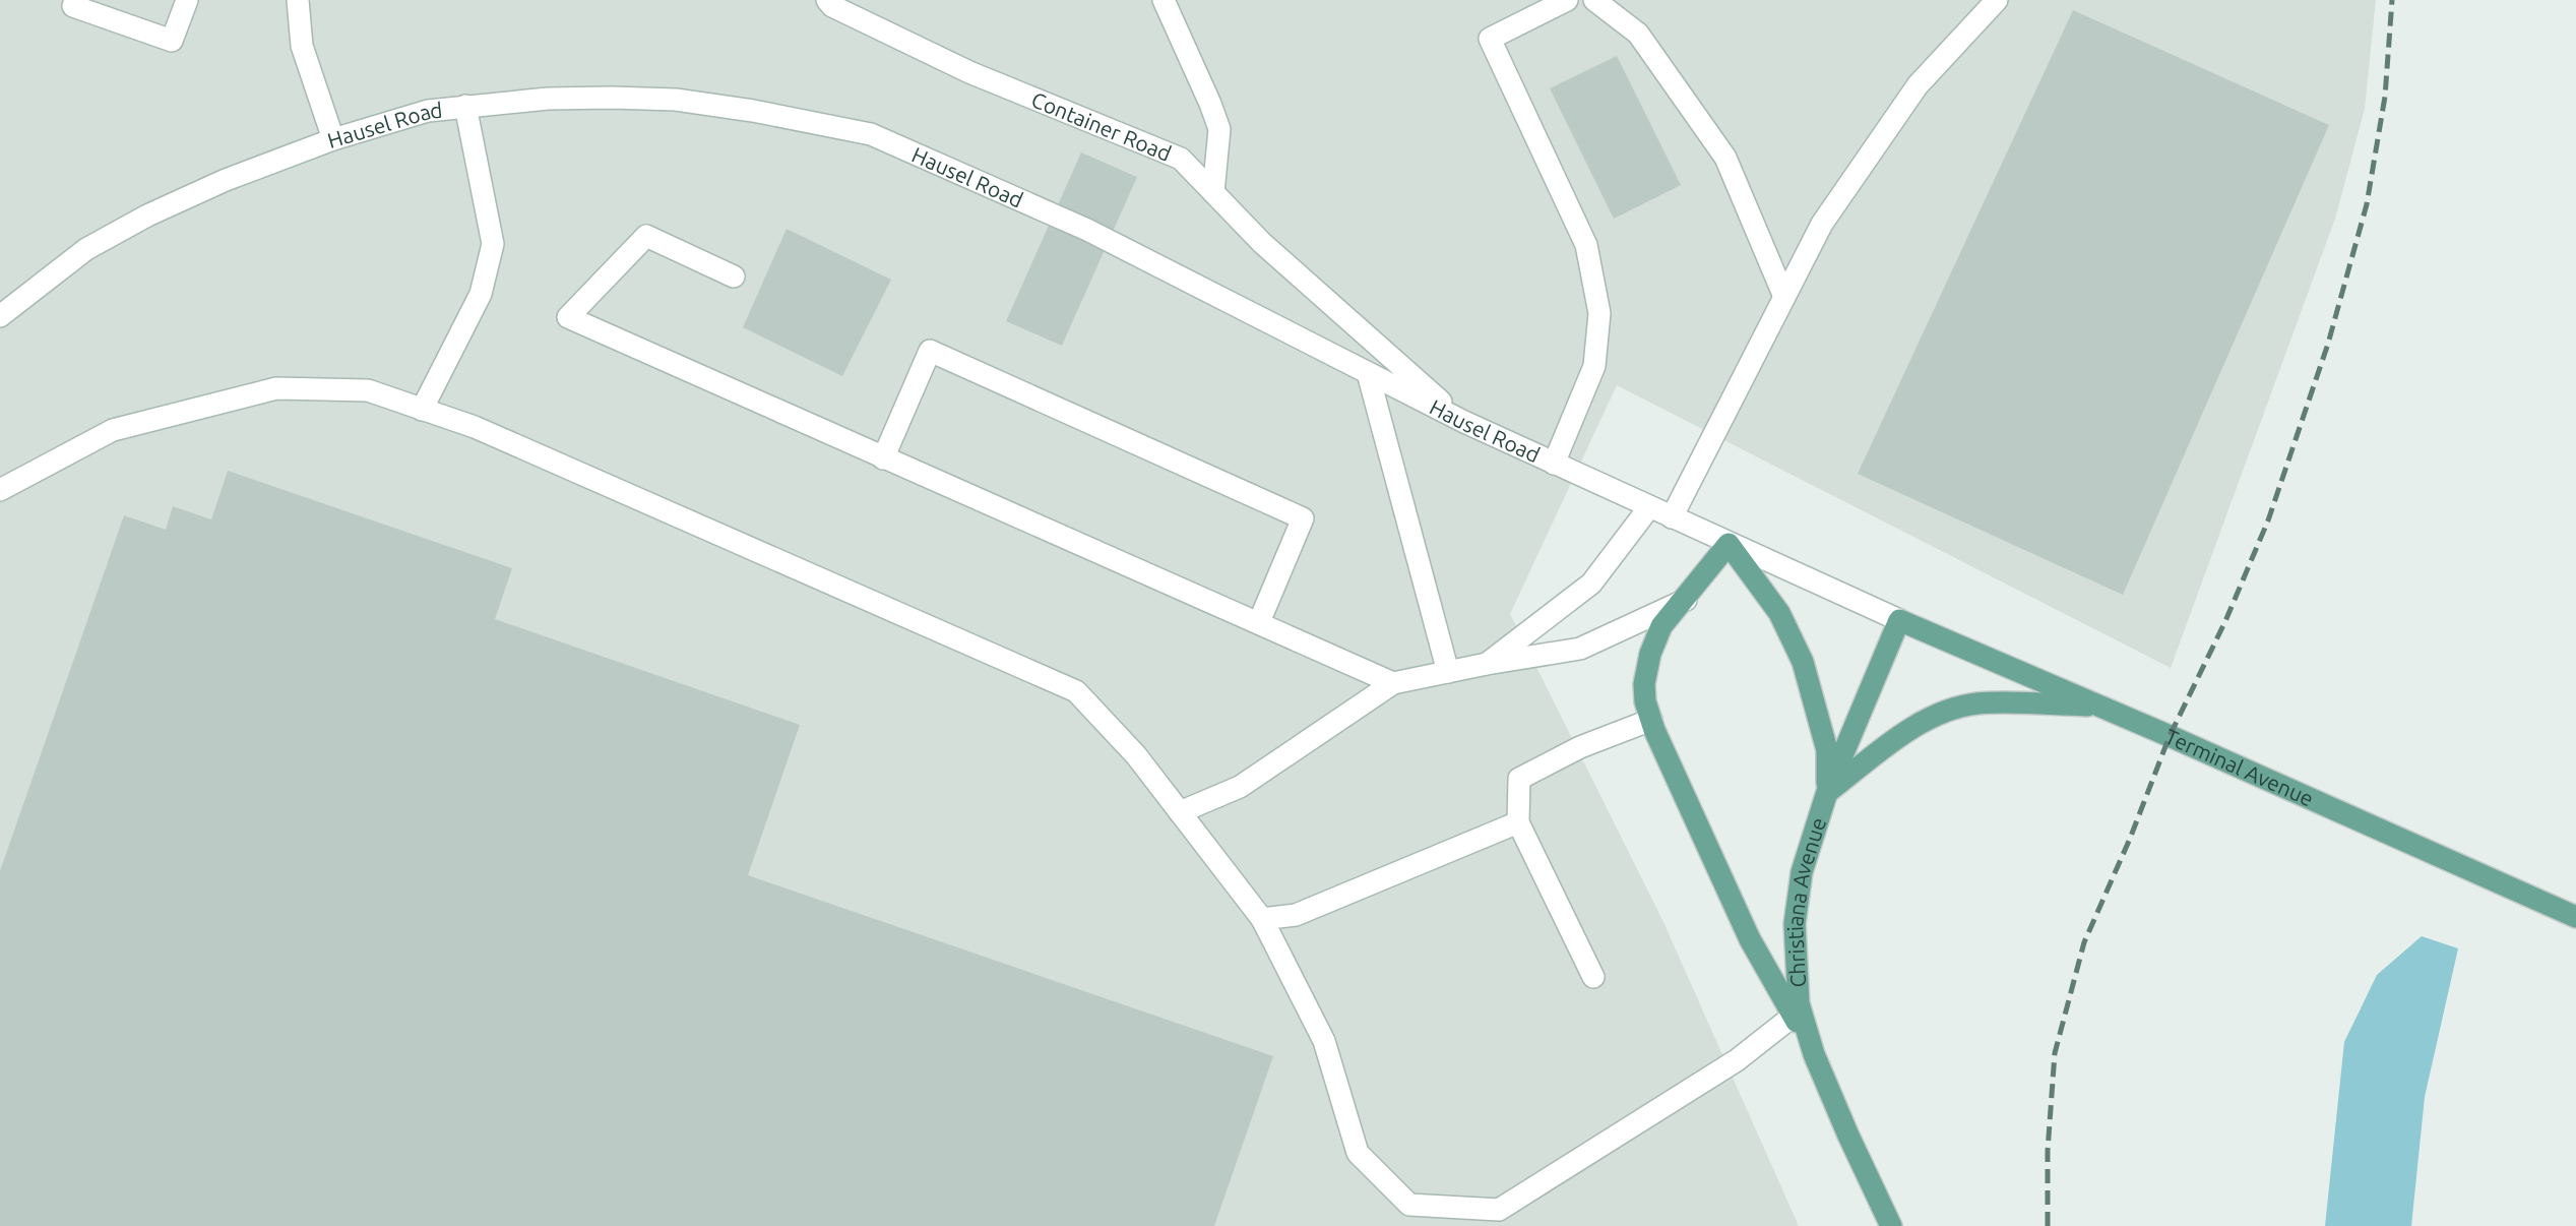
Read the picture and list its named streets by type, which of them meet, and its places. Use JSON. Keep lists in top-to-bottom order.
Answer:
{
  "streets": {
    "main road": ["Terminal Avenue", "Christiana Avenue"],
    "street": ["Hausel Road", "Container Road"]
  },
  "crossings": [
    ["Hausel Road", "Container Road"],
    ["Hausel Road", "Terminal Avenue"],
    ["Hausel Road", "Christiana Avenue"],
    ["Terminal Avenue", "Christiana Avenue"]
  ]
}
